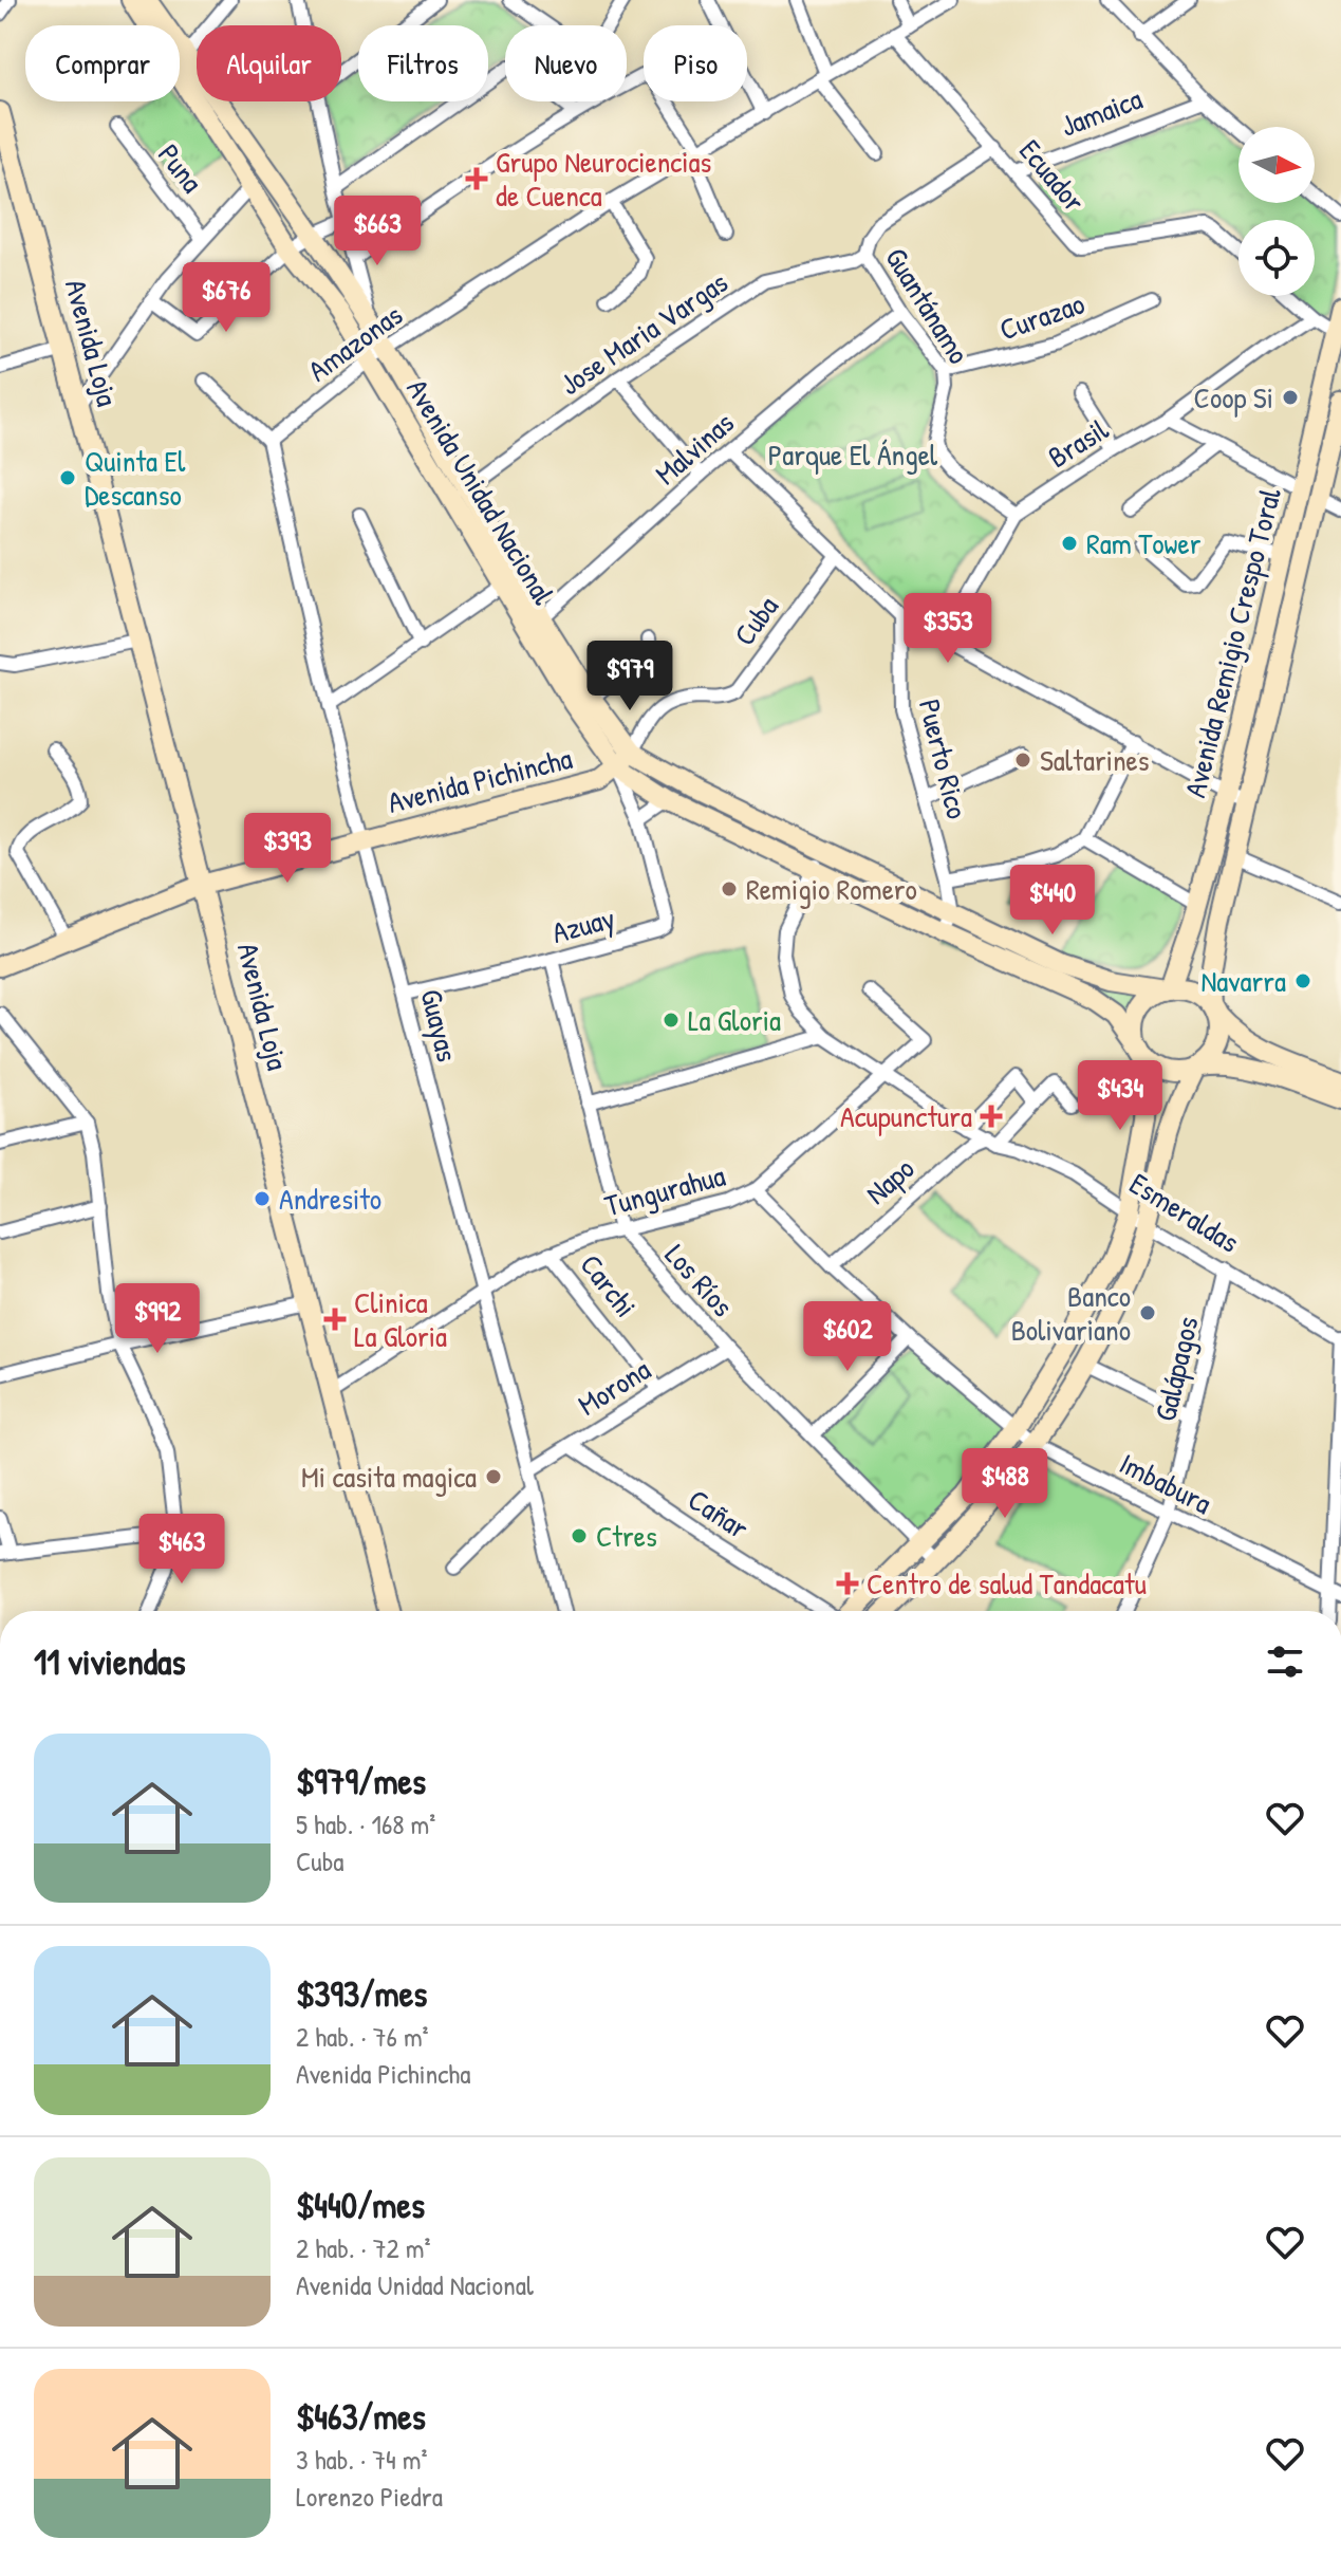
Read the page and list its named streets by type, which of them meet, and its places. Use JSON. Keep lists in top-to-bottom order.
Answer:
{
  "streets": {
    "main road": [
      "Avenida Loja",
      "Avenida Unidad Nacional",
      "Avenida Remigio Crespo Toral",
      "Avenida Pichincha"
    ],
    "street": [
      "Jamaica",
      "Puna",
      "Ecuador",
      "Guantánamo",
      "Curazao",
      "Jose Maria Vargas",
      "Amazonas",
      "Brasil",
      "Malvinas",
      "Cuba",
      "Puerto Rico",
      "Azuay",
      "Guayas",
      "Napo",
      "Tungurahua",
      "Esmeraldas",
      "Los Ríos",
      "Carchi",
      "Galápagos",
      "Morona",
      "Imbabura",
      "Cañar"
    ]
  },
  "crossings": [
    ["Jamaica", "Ecuador"],
    ["Ecuador", "Guantánamo"],
    ["Ecuador", "Amazonas"],
    ["Guantánamo", "Curazao"],
    ["Guantánamo", "Jose Maria Vargas"],
    ["Guantánamo", "Brasil"],
    ["Guantánamo", "Malvinas"],
    ["Jose Maria Vargas", "Avenida Unidad Nacional"],
    ["Avenida Loja", "Avenida Pichincha"],
    ["Avenida Loja", "Tungurahua"],
    ["Amazonas", "Avenida Unidad Nacional"],
    ["Amazonas", "Guayas"],
    ["Malvinas", "Avenida Unidad Nacional"],
    ["Avenida Unidad Nacional", "Cuba"],
    ["Avenida Unidad Nacional", "Avenida Remigio Crespo Toral"],
    ["Avenida Unidad Nacional", "Puerto Rico"],
    ["Avenida Unidad Nacional", "Avenida Pichincha"],
    ["Avenida Unidad Nacional", "Azuay"],
    ["Avenida Unidad Nacional", "Esmeraldas"],
    ["Cuba", "Avenida Pichincha"],
    ["Cuba", "Azuay"],
    ["Avenida Pichincha", "Azuay"],
    ["Avenida Pichincha", "Guayas"],
    ["Azuay", "Guayas"],
    ["Azuay", "Los Ríos"],
    ["Guayas", "Tungurahua"],
    ["Guayas", "Morona"],
    ["Napo", "Esmeraldas"],
    ["Napo", "Imbabura"],
    ["Tungurahua", "Esmeraldas"],
    ["Tungurahua", "Los Ríos"],
    ["Tungurahua", "Carchi"],
    ["Tungurahua", "Imbabura"],
    ["Esmeraldas", "Galápagos"],
    ["Los Ríos", "Morona"],
    ["Carchi", "Morona"],
    ["Galápagos", "Imbabura"],
    ["Morona", "Cañar"]
  ],
  "parks": ["Parque El Ángel"],
  "places": {
    "health": [
      "Grupo Neurociencias de Cuenca",
      "Acupunctura",
      "Clinica La Gloria",
      "Centro de salud Tandacatu"
    ],
    "other": [
      "Coop Si",
      "Quinta El Descanso",
      "Ram Tower",
      "Saltarines",
      "Remigio Romero",
      "Navarra",
      "La Gloria",
      "Andresito",
      "Banco Bolivariano",
      "Mi casita magica",
      "Ctres"
    ]
  },
  "north": "right",
  "page": {
    "chip": [
      "Comprar",
      "Alquilar",
      "Filtros",
      "Nuevo",
      "Piso"
    ],
    "price": [
      "$663",
      "$676",
      "$353",
      "$979",
      "$393",
      "$440",
      "$434",
      "$992",
      "$602",
      "$488",
      "$463"
    ],
    "heading": "11 viviendas",
    "list": [
      {
        "name": "$979/mes",
        "note": "5 hab. · 168 m² · Cuba"
      },
      {
        "name": "$393/mes",
        "note": "2 hab. · 76 m² · Avenida Pichincha"
      },
      {
        "name": "$440/mes",
        "note": "2 hab. · 72 m² · Avenida Unidad Nacional"
      },
      {
        "name": "$463/mes",
        "note": "3 hab. · 74 m² · Lorenzo Piedra"
      }
    ]
  }
}
